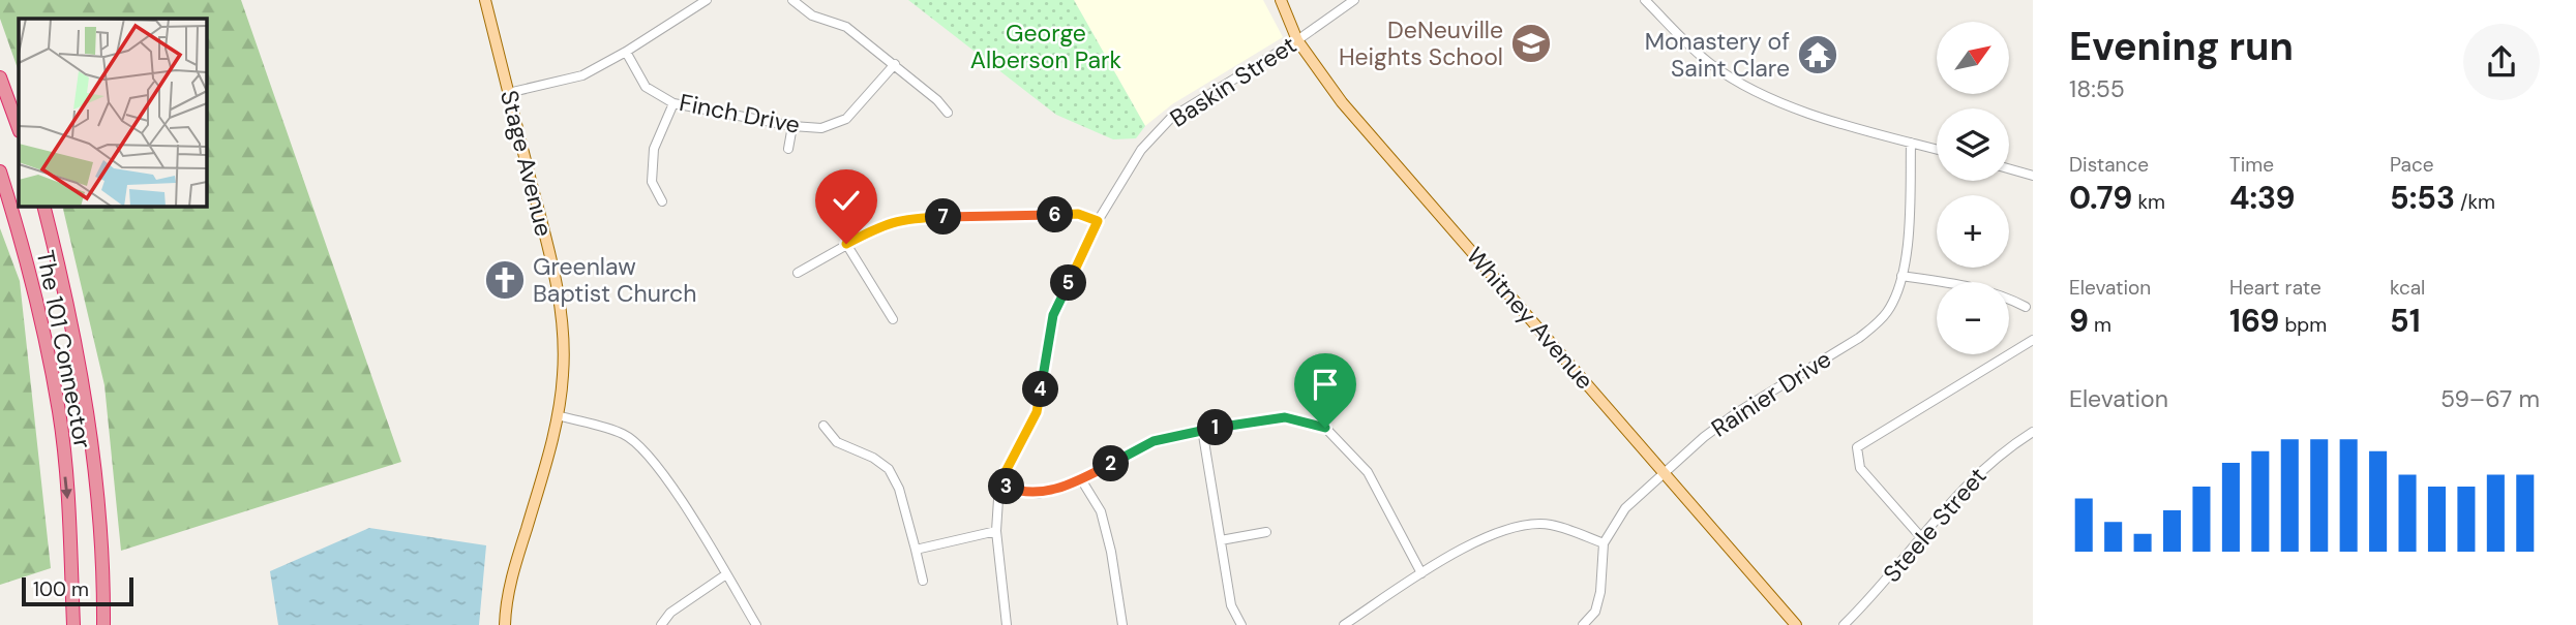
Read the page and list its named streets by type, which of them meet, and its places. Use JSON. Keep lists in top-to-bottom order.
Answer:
{
  "streets": {
    "highway": ["The 101 Connector"],
    "main road": ["Stage Avenue", "Whitney Avenue"],
    "street": [
      "Baskin Street",
      "Finch Drive",
      "Rainier Drive",
      "Steele Street"
    ]
  },
  "crossings": [
    ["Baskin Street", "Whitney Avenue"],
    ["Whitney Avenue", "Rainier Drive"]
  ],
  "parks": ["George Alberson Park"],
  "places": {
    "school or university": ["DeNeuville Heights School"],
    "temple": ["Monastery of Saint Clare"],
    "church": ["Greenlaw Baptist Church"]
  },
  "scale_bar": "100 m",
  "north": "top right",
  "page": {
    "heading": ["Evening run", "18:55"],
    "map_buttons": ["+", "−"],
    "stats": [
      ["Distance", "0.79 km"],
      ["Time", "4:39"],
      ["Pace", "5:53 /km"],
      ["Elevation", "9 m"],
      ["Heart rate", "169 bpm"],
      ["kcal", "51"]
    ],
    "pins": [
      "6",
      "7",
      "5",
      "4",
      "1",
      "2",
      "3"
    ],
    "chart": ["Elevation", "59–67 m"],
    "scale": "100 m"
  }
}
